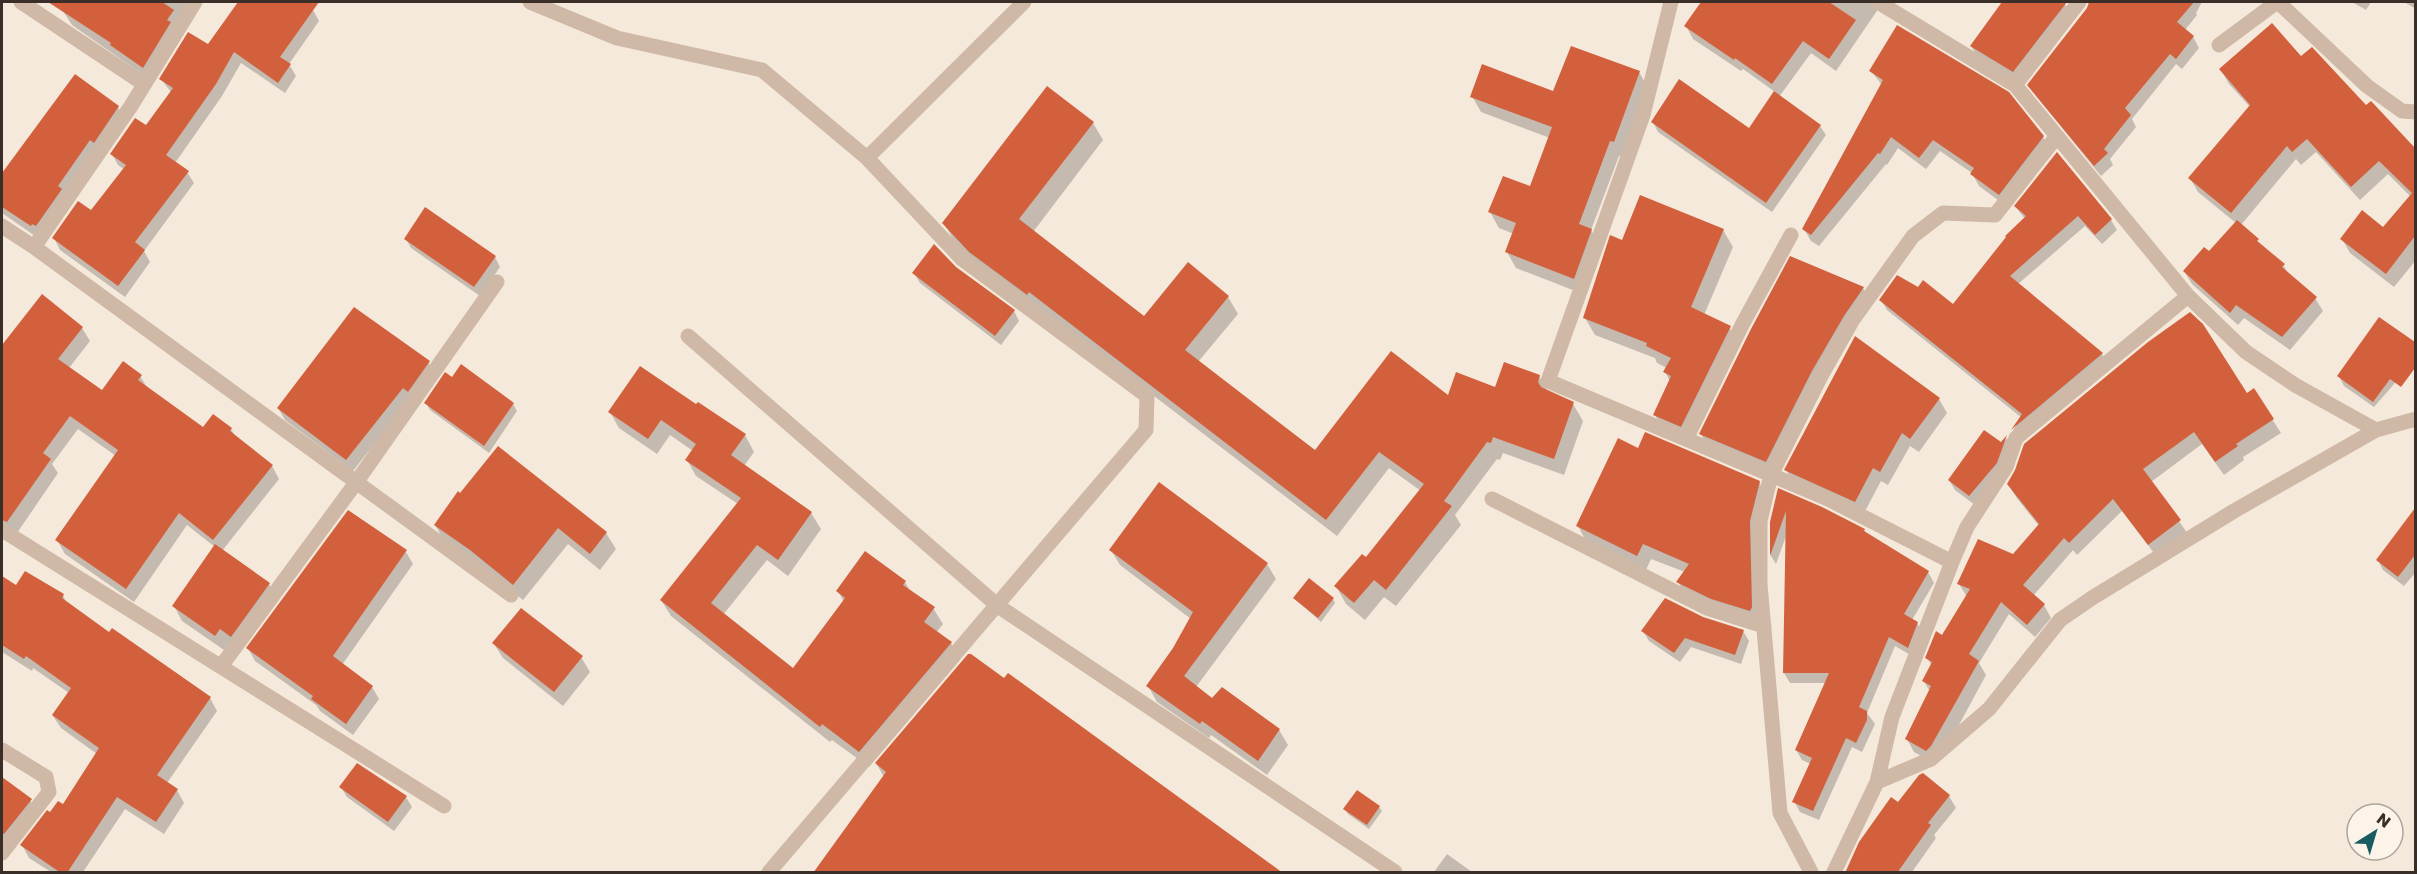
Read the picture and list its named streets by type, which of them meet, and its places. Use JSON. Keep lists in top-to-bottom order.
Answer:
{
  "north": "top right"
}
